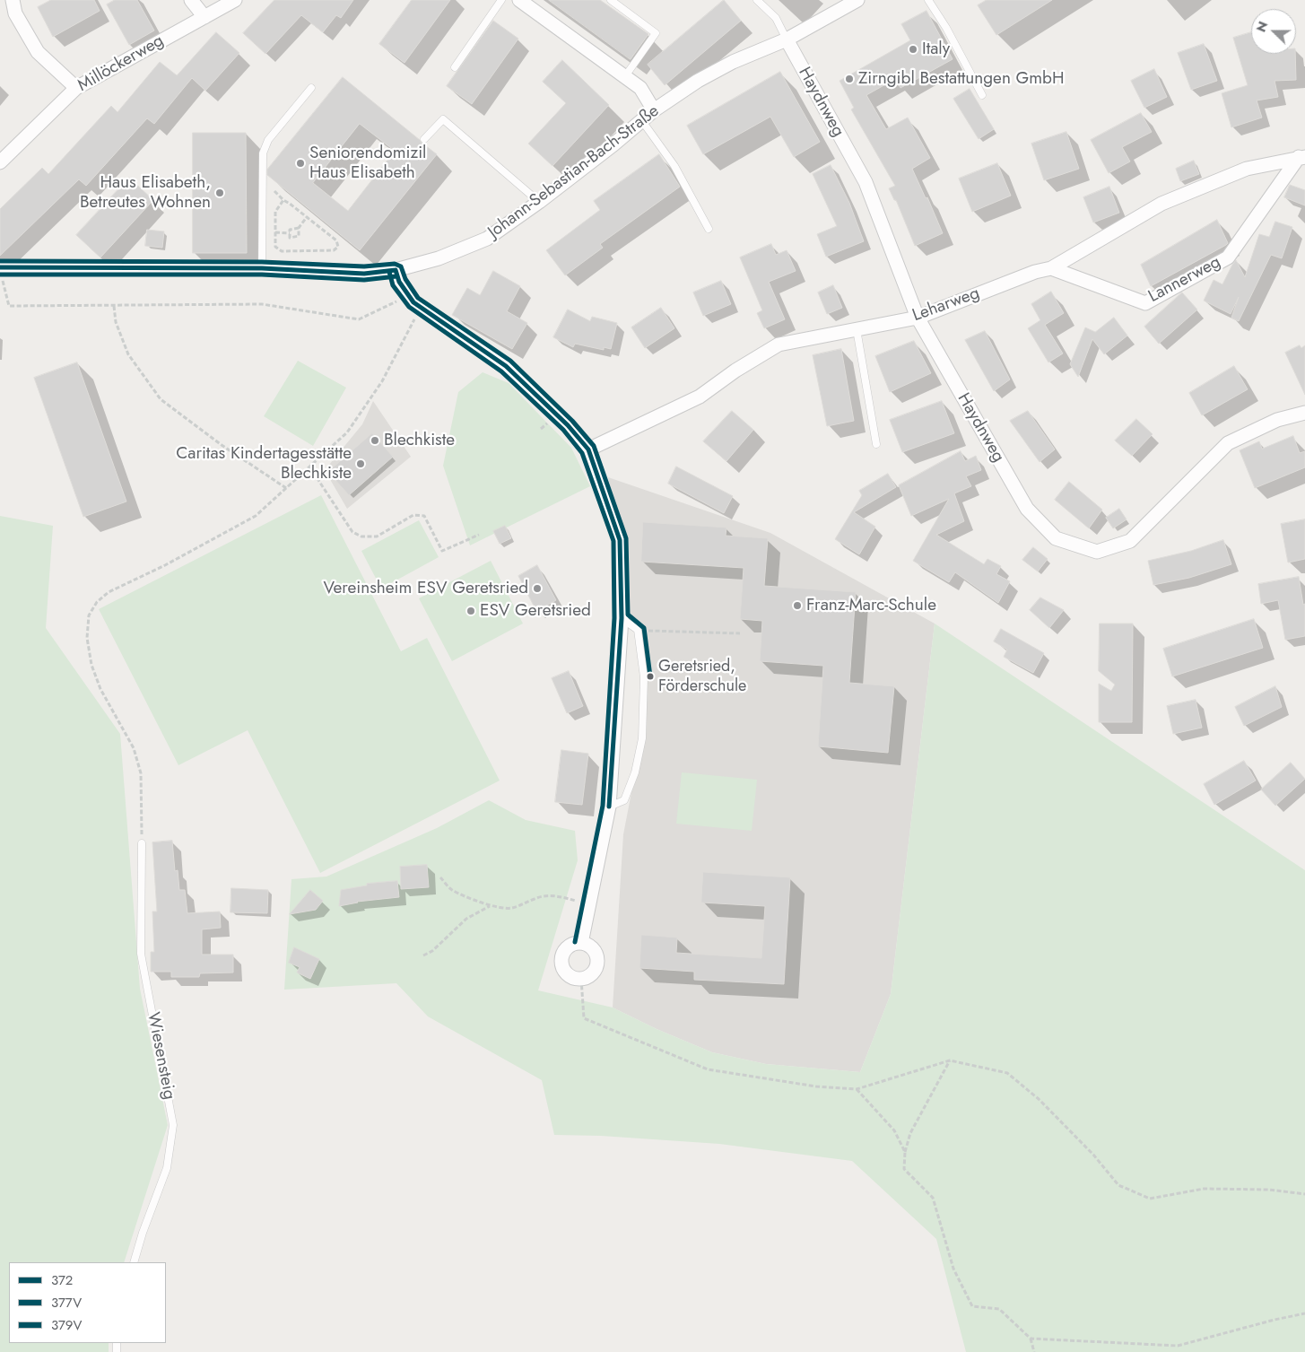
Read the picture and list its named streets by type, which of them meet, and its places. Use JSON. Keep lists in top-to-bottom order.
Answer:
{
  "streets": {
    "street": [
      "Millöckerweg",
      "Haydnweg",
      "Johann-Sebastian-Bach-Straße",
      "Lannerweg",
      "Leharweg"
    ],
    "lane": ["Wiesensteig"]
  },
  "crossings": [
    ["Haydnweg", "Johann-Sebastian-Bach-Straße"],
    ["Haydnweg", "Leharweg"],
    ["Lannerweg", "Leharweg"]
  ],
  "places": [
    "Italy",
    "Zirngibl Bestattungen GmbH",
    "Seniorendomizil Haus Elisabeth",
    "Haus Elisabeth, Betreutes Wohnen",
    "Blechkiste",
    "Caritas Kindertagesstätte Blechkiste",
    "Vereinsheim ESV Geretsried",
    "Franz-Marc-Schule",
    "ESV Geretsried",
    "Geretsried, Förderschule"
  ],
  "lines": ["transit line 379V", "transit line 372", "transit line 377V"],
  "legend": ["372", "377V", "379V"],
  "north": "left"
}
